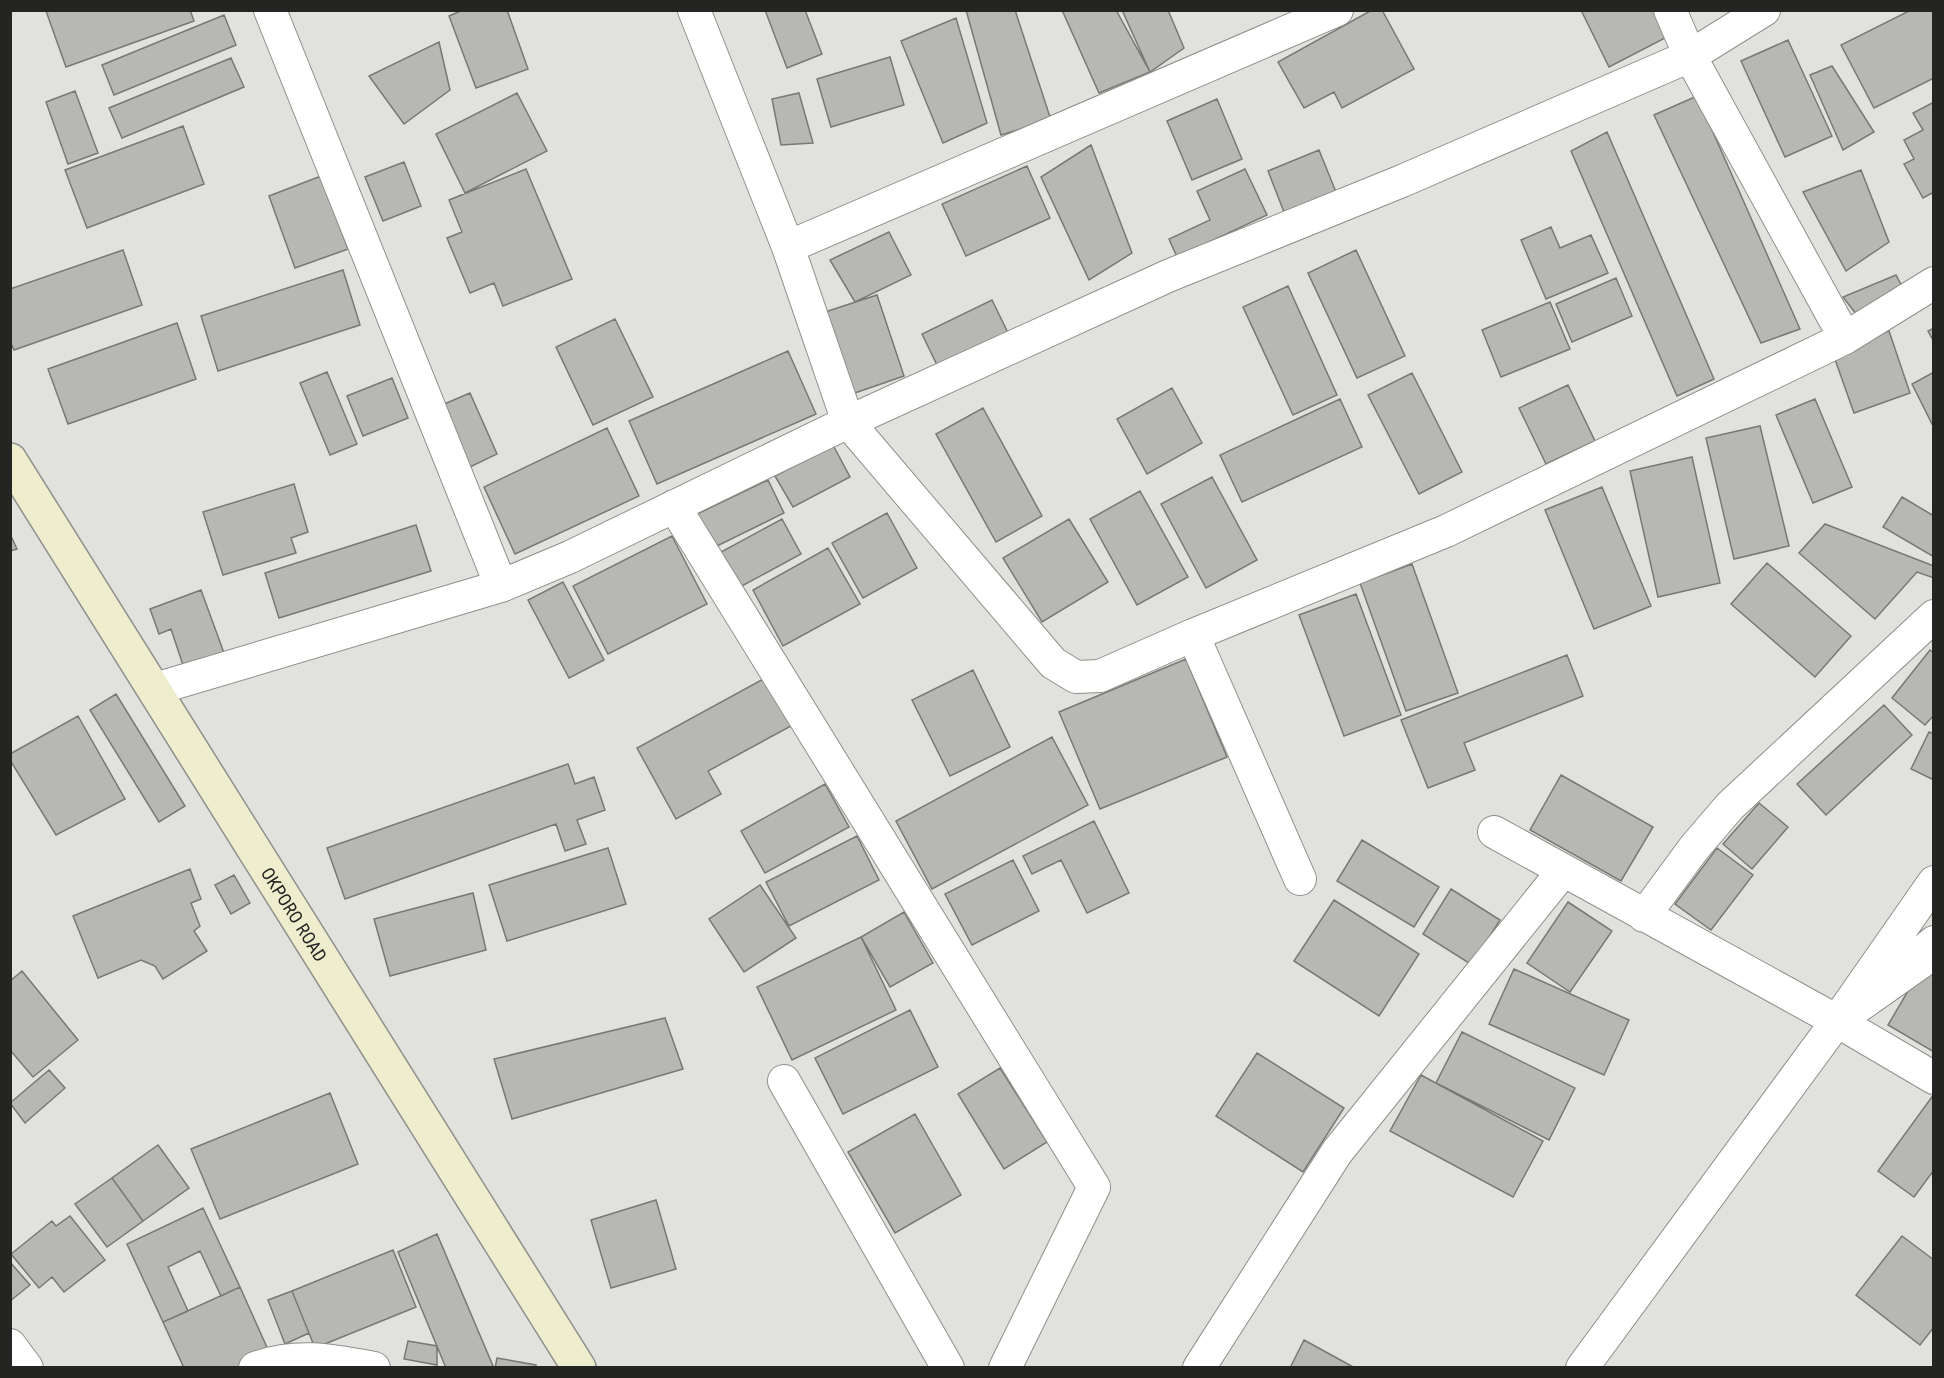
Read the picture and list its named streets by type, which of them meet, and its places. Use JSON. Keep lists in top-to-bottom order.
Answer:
{
  "streets": {
    "main road": ["OKPORO ROAD"]
  }
}
